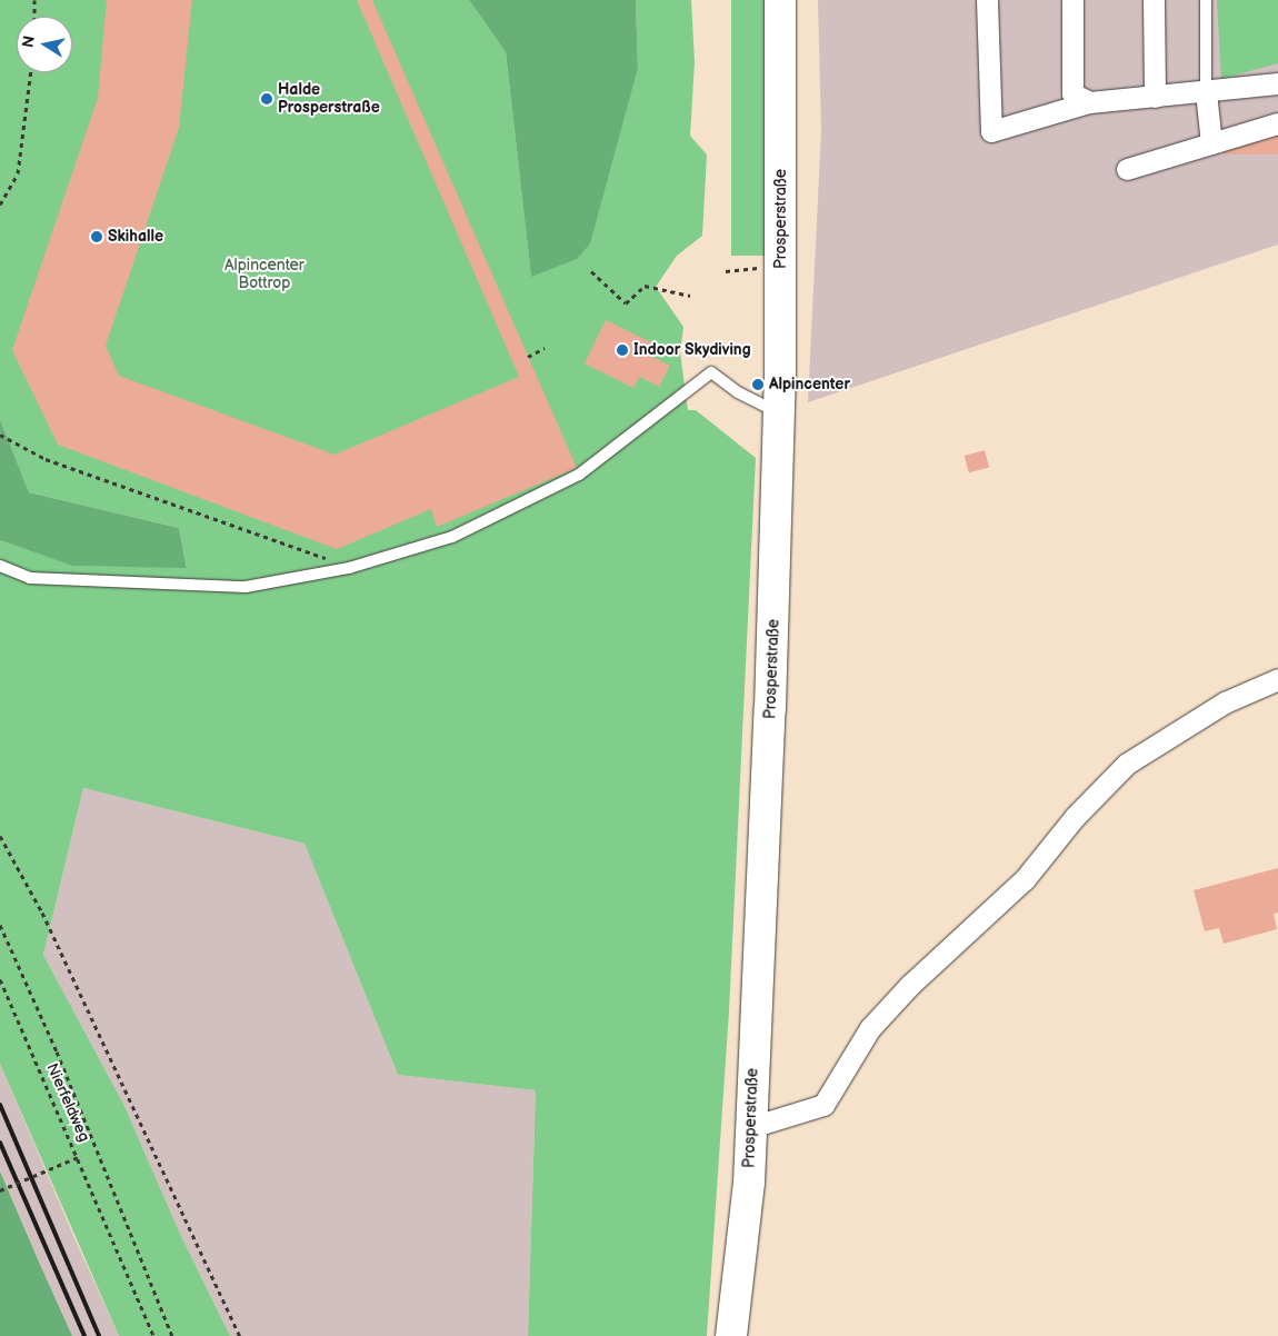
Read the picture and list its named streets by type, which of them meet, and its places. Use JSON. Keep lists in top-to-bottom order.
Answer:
{
  "streets": {
    "main road": ["Prosperstraße"],
    "path": ["Nierfeldweg"]
  },
  "parks": ["Alpincenter Bottrop"],
  "places": [
    "Halde Prosperstraße",
    "Skihalle",
    "Indoor Skydiving",
    "Alpincenter"
  ],
  "north": "left"
}
